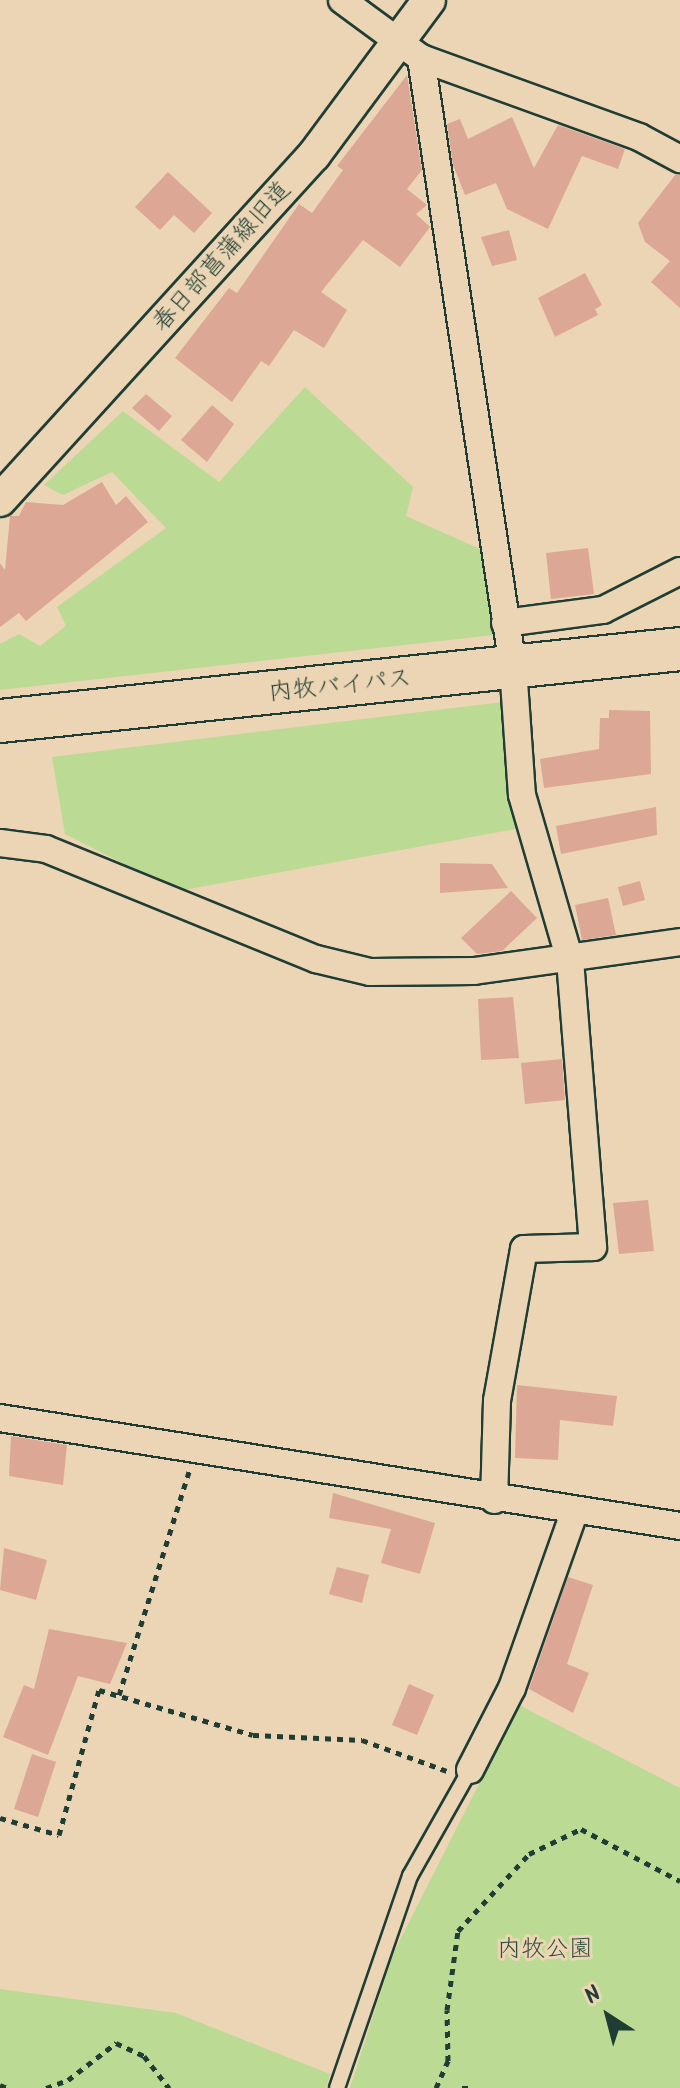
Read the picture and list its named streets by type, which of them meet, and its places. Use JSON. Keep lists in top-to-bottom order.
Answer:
{
  "streets": {
    "main road": ["内牧バイパス"],
    "street": ["春日部菖蒲線旧道"]
  },
  "parks": ["内牧公園"],
  "north": "top left"
}
